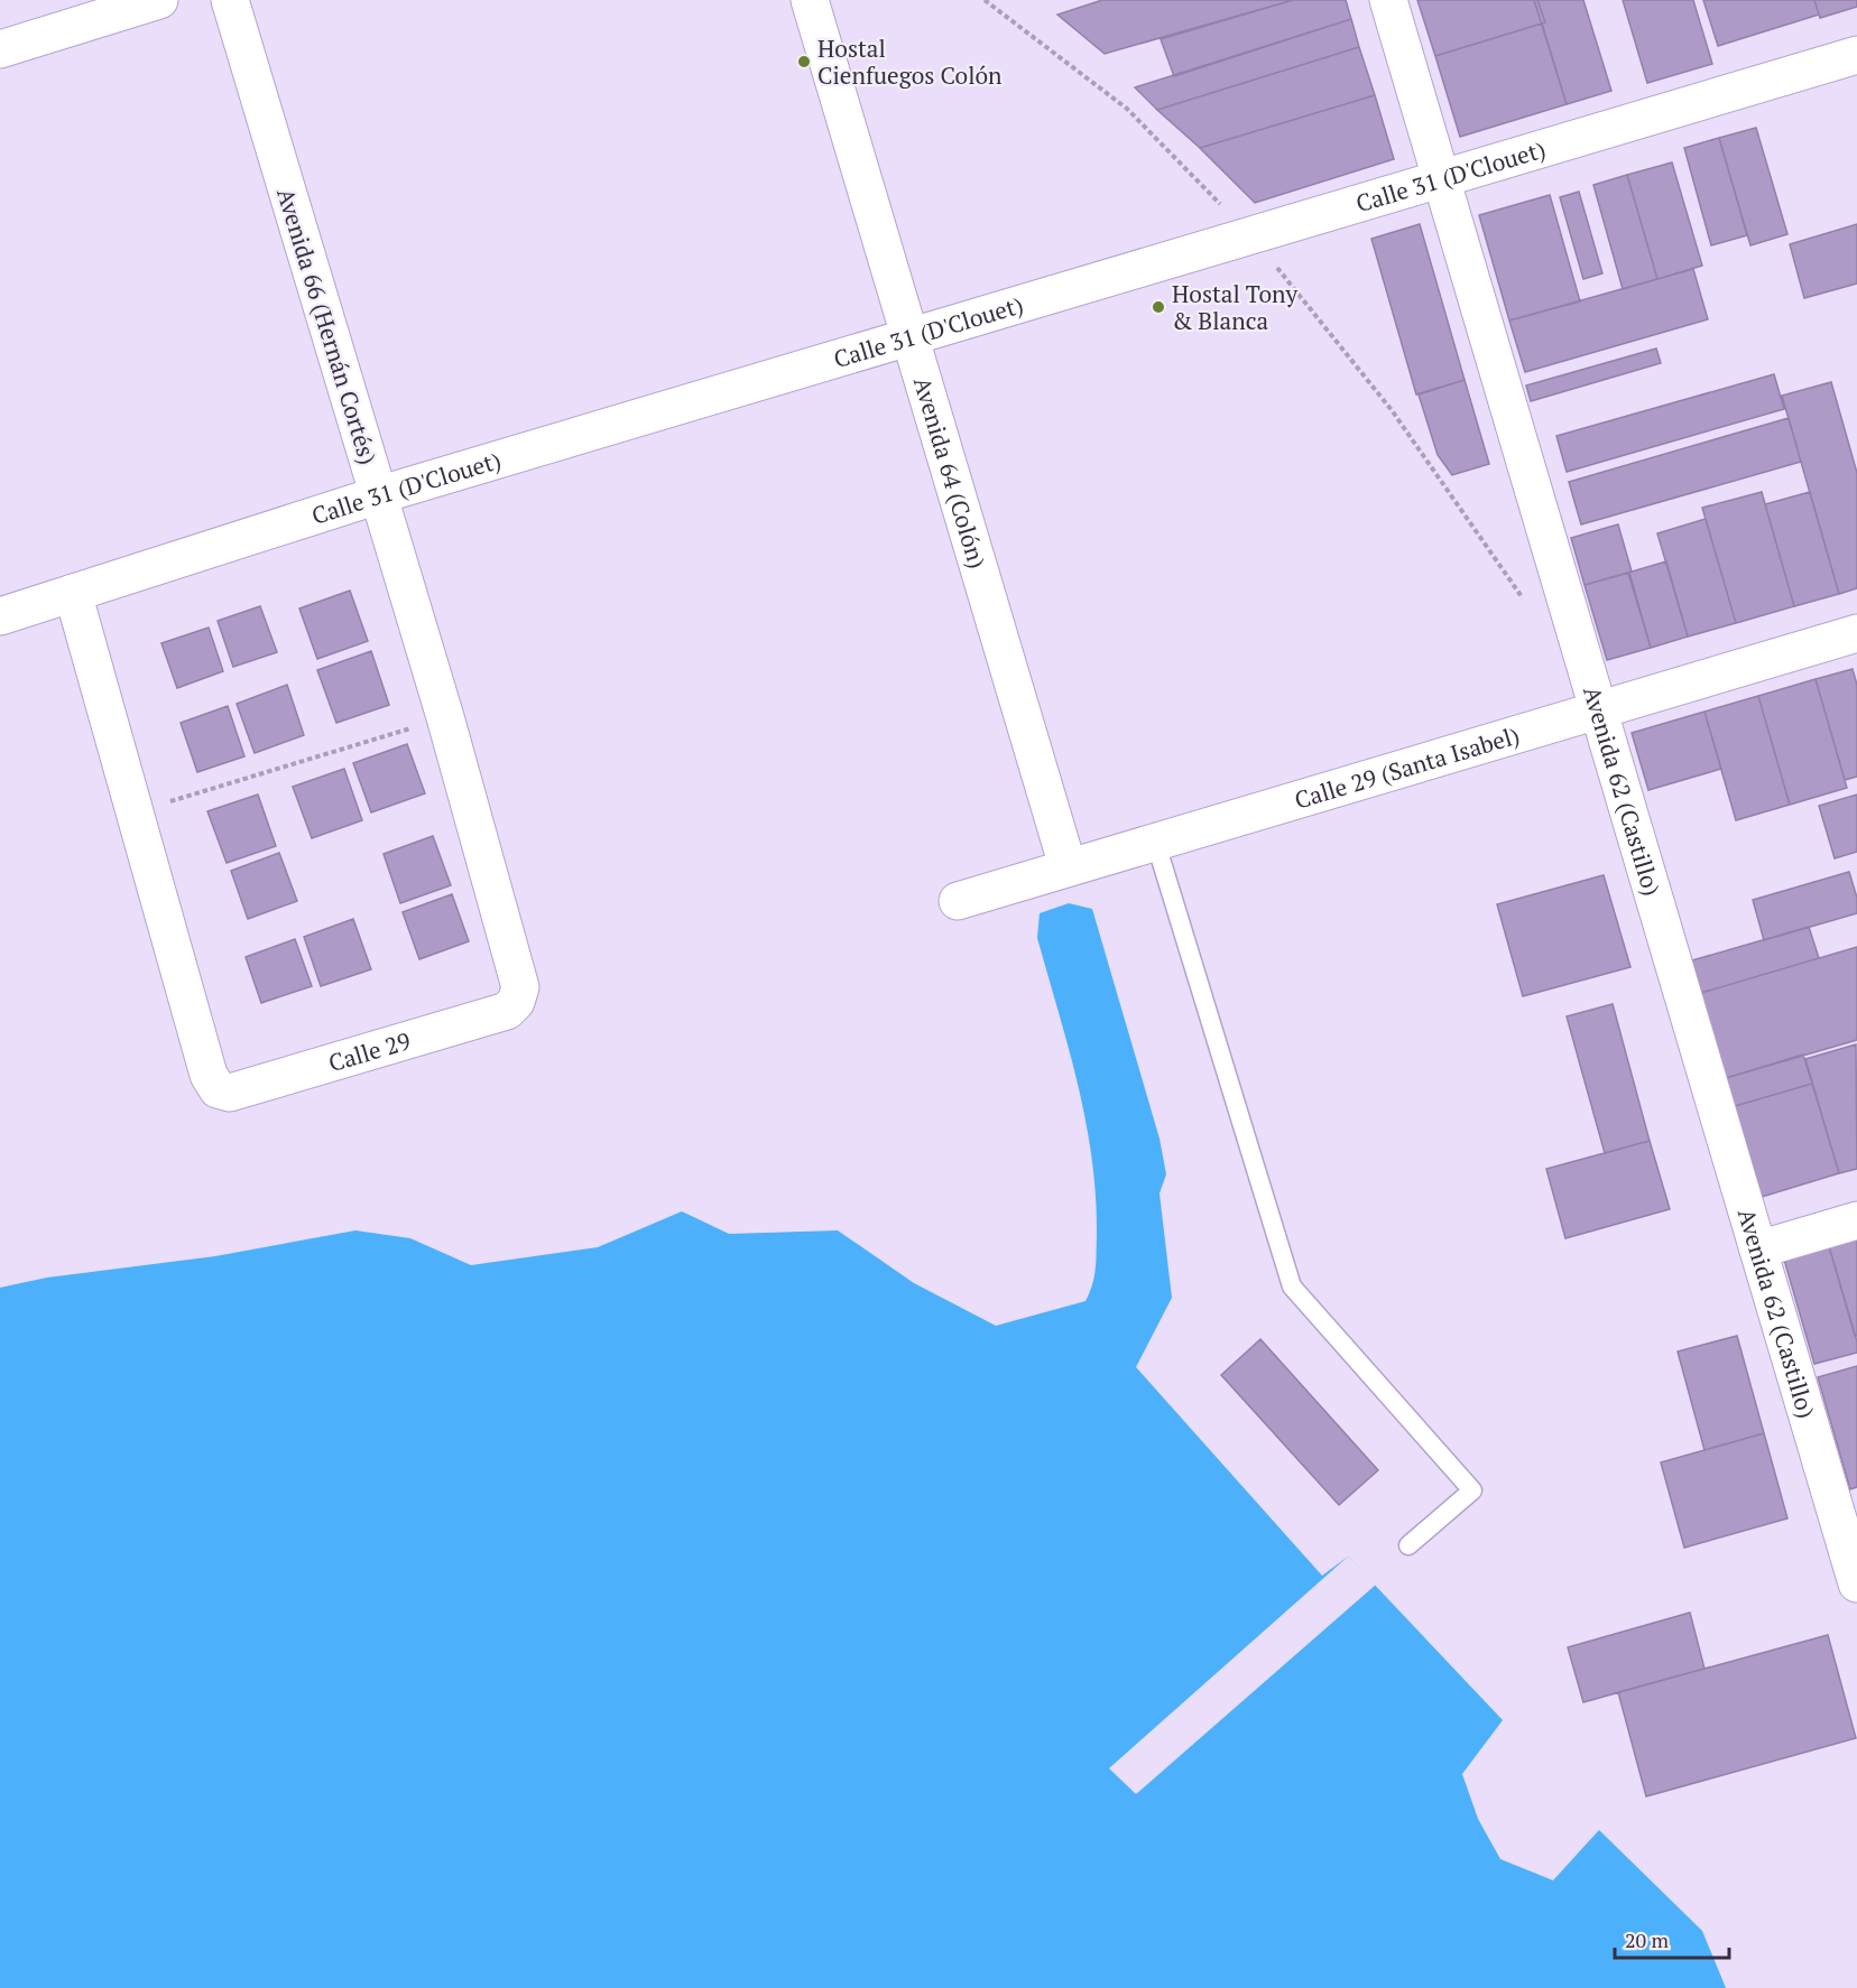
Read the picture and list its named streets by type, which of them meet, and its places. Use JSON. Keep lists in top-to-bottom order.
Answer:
{
  "streets": {
    "street": [
      "Calle 31 (D'Clouet)",
      "Avenida 66 (Hernán Cortés)",
      "Avenida 64 (Colón)",
      "Calle 29 (Santa Isabel)",
      "Avenida 62 (Castillo)",
      "Calle 29"
    ]
  },
  "crossings": [
    ["Calle 31 (D'Clouet)", "Avenida 66 (Hernán Cortés)"],
    ["Calle 31 (D'Clouet)", "Avenida 64 (Colón)"],
    ["Calle 31 (D'Clouet)", "Avenida 62 (Castillo)"],
    ["Avenida 66 (Hernán Cortés)", "Calle 29"],
    ["Avenida 64 (Colón)", "Calle 29 (Santa Isabel)"],
    ["Calle 29 (Santa Isabel)", "Avenida 62 (Castillo)"]
  ],
  "places": ["Hostal Cienfuegos Colón", "Hostal Tony & Blanca"],
  "scale_bar": "20 m"
}
